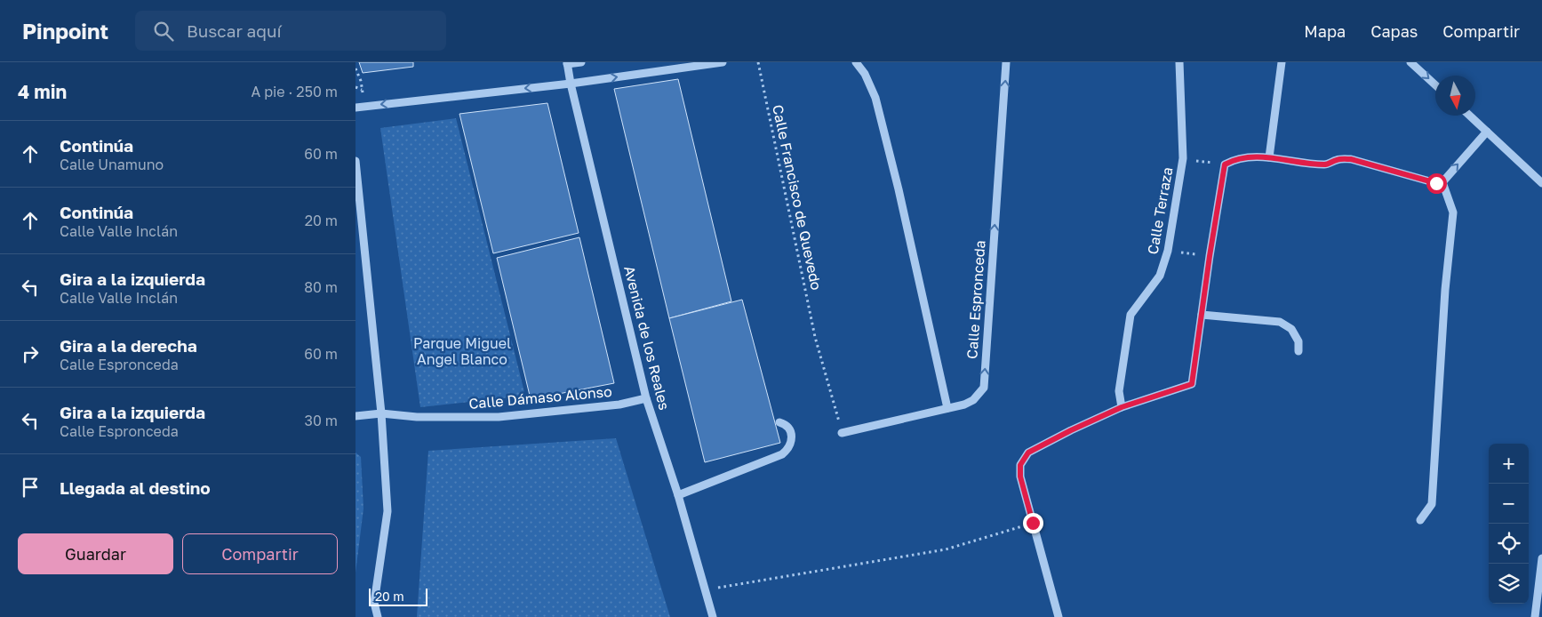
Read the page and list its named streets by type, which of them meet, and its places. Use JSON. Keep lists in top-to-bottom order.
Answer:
{
  "streets": {
    "street": [
      "Calle Terraza",
      "Calle Espronceda",
      "Avenida de los Reales",
      "Calle Dámaso Alonso"
    ],
    "path": ["Calle Francisco de Quevedo"]
  },
  "crossings": [
    ["Calle Francisco de Quevedo", "Calle Espronceda"],
    ["Avenida de los Reales", "Calle Dámaso Alonso"]
  ],
  "one_way": ["Calle Espronceda"],
  "parks": ["Parque Miguel Angel Blanco"],
  "scale_bar": "20 m",
  "north": "bottom",
  "page": {
    "header": "Pinpoint",
    "search": "Buscar aquí",
    "nav": ["Mapa", "Capas", "Compartir"],
    "heading": ["4 min", "A pie · 250 m"],
    "list": [
      ["Continúa", "Calle Unamuno", "60 m"],
      ["Continúa", "Calle Valle Inclán", "20 m"],
      ["Gira a la izquierda", "Calle Valle Inclán", "80 m"],
      ["Gira a la derecha", "Calle Espronceda", "60 m"],
      ["Gira a la izquierda", "Calle Espronceda", "30 m"],
      "Llegada al destino"
    ],
    "map_buttons": ["+", "−"],
    "buttons": ["Guardar", "Compartir"],
    "scale": "20 m"
  }
}
